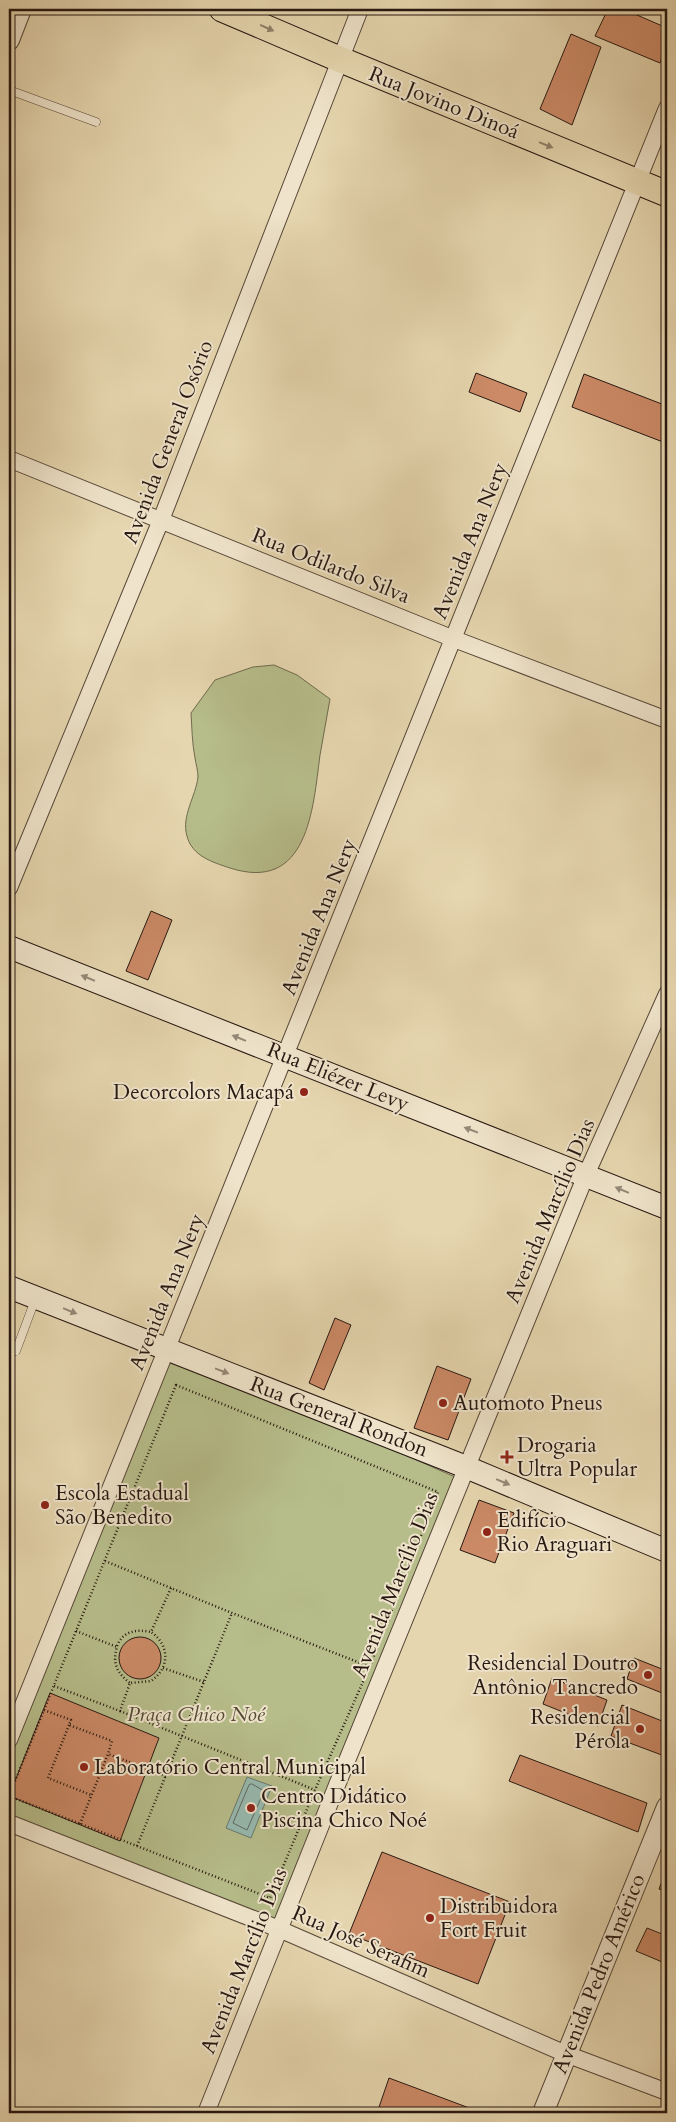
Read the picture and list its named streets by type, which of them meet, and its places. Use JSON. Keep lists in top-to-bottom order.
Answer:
{
  "streets": {
    "main road": ["Rua Jovino Dinoá", "Rua Eliézer Levy", "Rua General Rondon"],
    "street": [
      "Avenida General Osório",
      "Avenida Ana Nery",
      "Rua Odilardo Silva",
      "Avenida Marcílio Dias",
      "Rua José Serafim",
      "Avenida Pedro Américo"
    ]
  },
  "crossings": [
    ["Rua Jovino Dinoá", "Avenida General Osório"],
    ["Rua Jovino Dinoá", "Avenida Ana Nery"],
    ["Avenida General Osório", "Rua Odilardo Silva"],
    ["Avenida Ana Nery", "Rua Odilardo Silva"],
    ["Avenida Ana Nery", "Rua Eliézer Levy"],
    ["Avenida Ana Nery", "Rua General Rondon"],
    ["Rua Eliézer Levy", "Avenida Marcílio Dias"],
    ["Avenida Marcílio Dias", "Rua General Rondon"],
    ["Avenida Marcílio Dias", "Rua José Serafim"],
    ["Rua José Serafim", "Avenida Pedro Américo"]
  ],
  "one_way": ["Rua Jovino Dinoá", "Rua Eliézer Levy", "Rua General Rondon"],
  "parks": ["Praça Chico Noé"],
  "places": {
    "other": [
      "Decorcolors Macapá",
      "Automoto Pneus",
      "Escola Estadual São Benedito",
      "Edifício Rio Araguari",
      "Residencial Doutro Antônio Tancredo",
      "Residencial Pérola",
      "Laboratório Central Municipal",
      "Centro Didático Piscina Chico Noé",
      "Distribuidora Fort Fruit"
    ],
    "health": ["Drogaria Ultra Popular"]
  }
}
